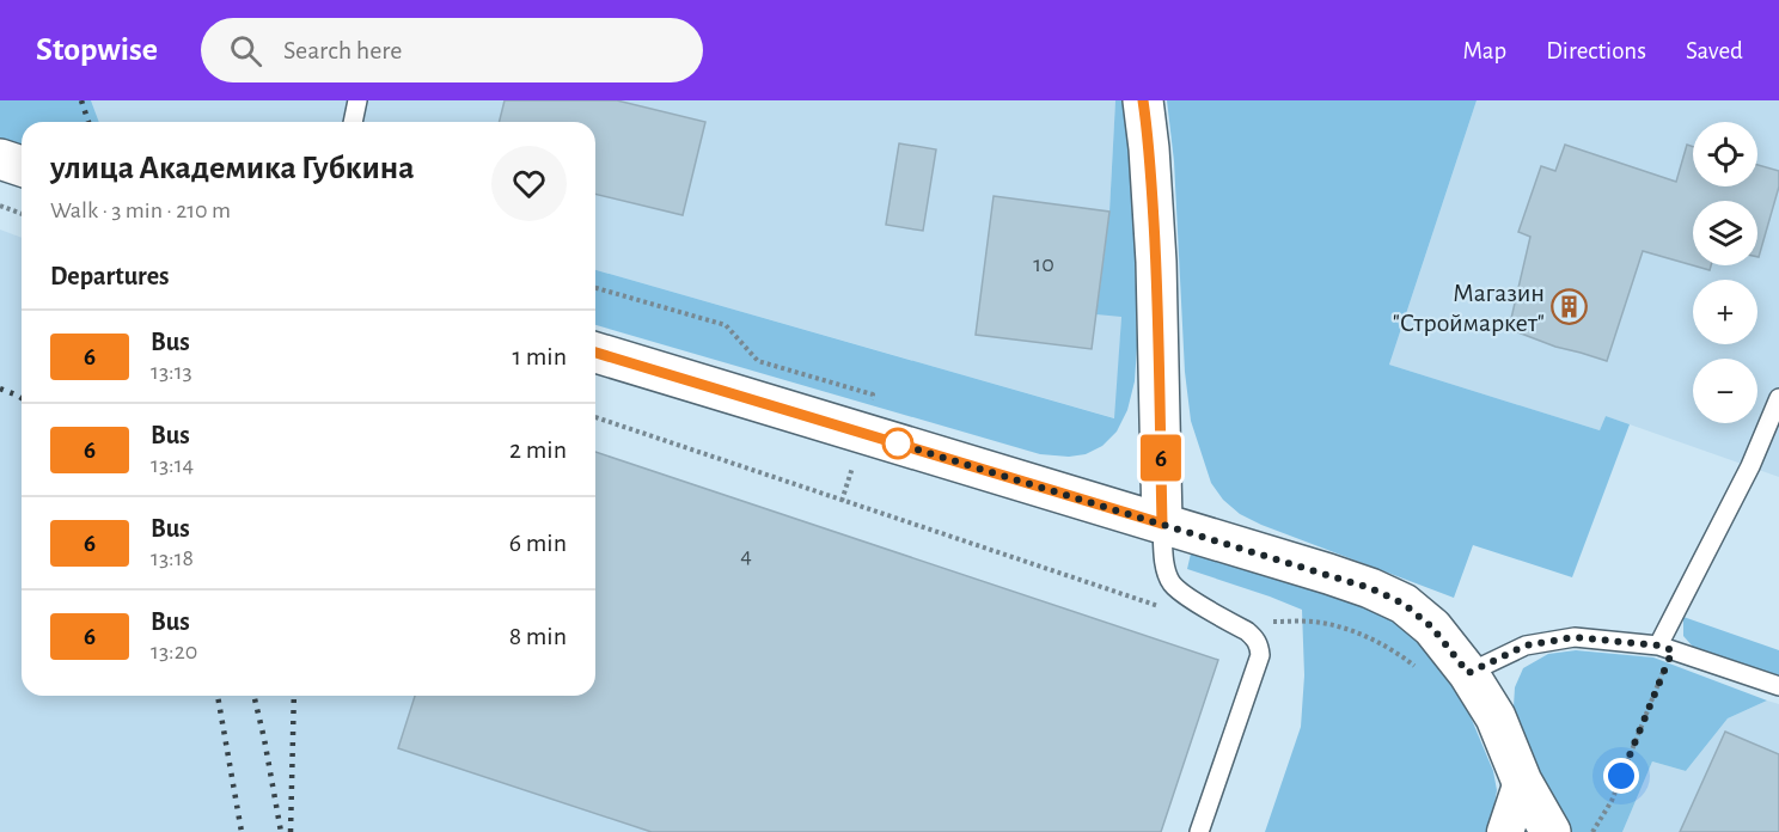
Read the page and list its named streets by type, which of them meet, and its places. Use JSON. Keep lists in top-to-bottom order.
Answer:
{
  "places": {
    "building": ["Магазин \"Строймаркет\""]
  },
  "lines": ["bus line 6"],
  "house_numbers": ["10", "4"],
  "page": {
    "header": "Stopwise",
    "search": "Search here",
    "nav": ["Map", "Directions", "Saved"],
    "on_map": "6",
    "map_buttons": ["+", "−"],
    "heading": [
      ["улица Академика Губкина", "Walk · 3 min · 210 m"],
      "Departures"
    ],
    "list": [
      {
        "mark": "6",
        "name": "Bus",
        "note": "13:13",
        "value": "1 min"
      },
      {
        "mark": "6",
        "name": "Bus",
        "note": "13:14",
        "value": "2 min"
      },
      {
        "mark": "6",
        "name": "Bus",
        "note": "13:18",
        "value": "6 min"
      },
      {
        "mark": "6",
        "name": "Bus",
        "note": "13:20",
        "value": "8 min"
      }
    ]
  }
}
